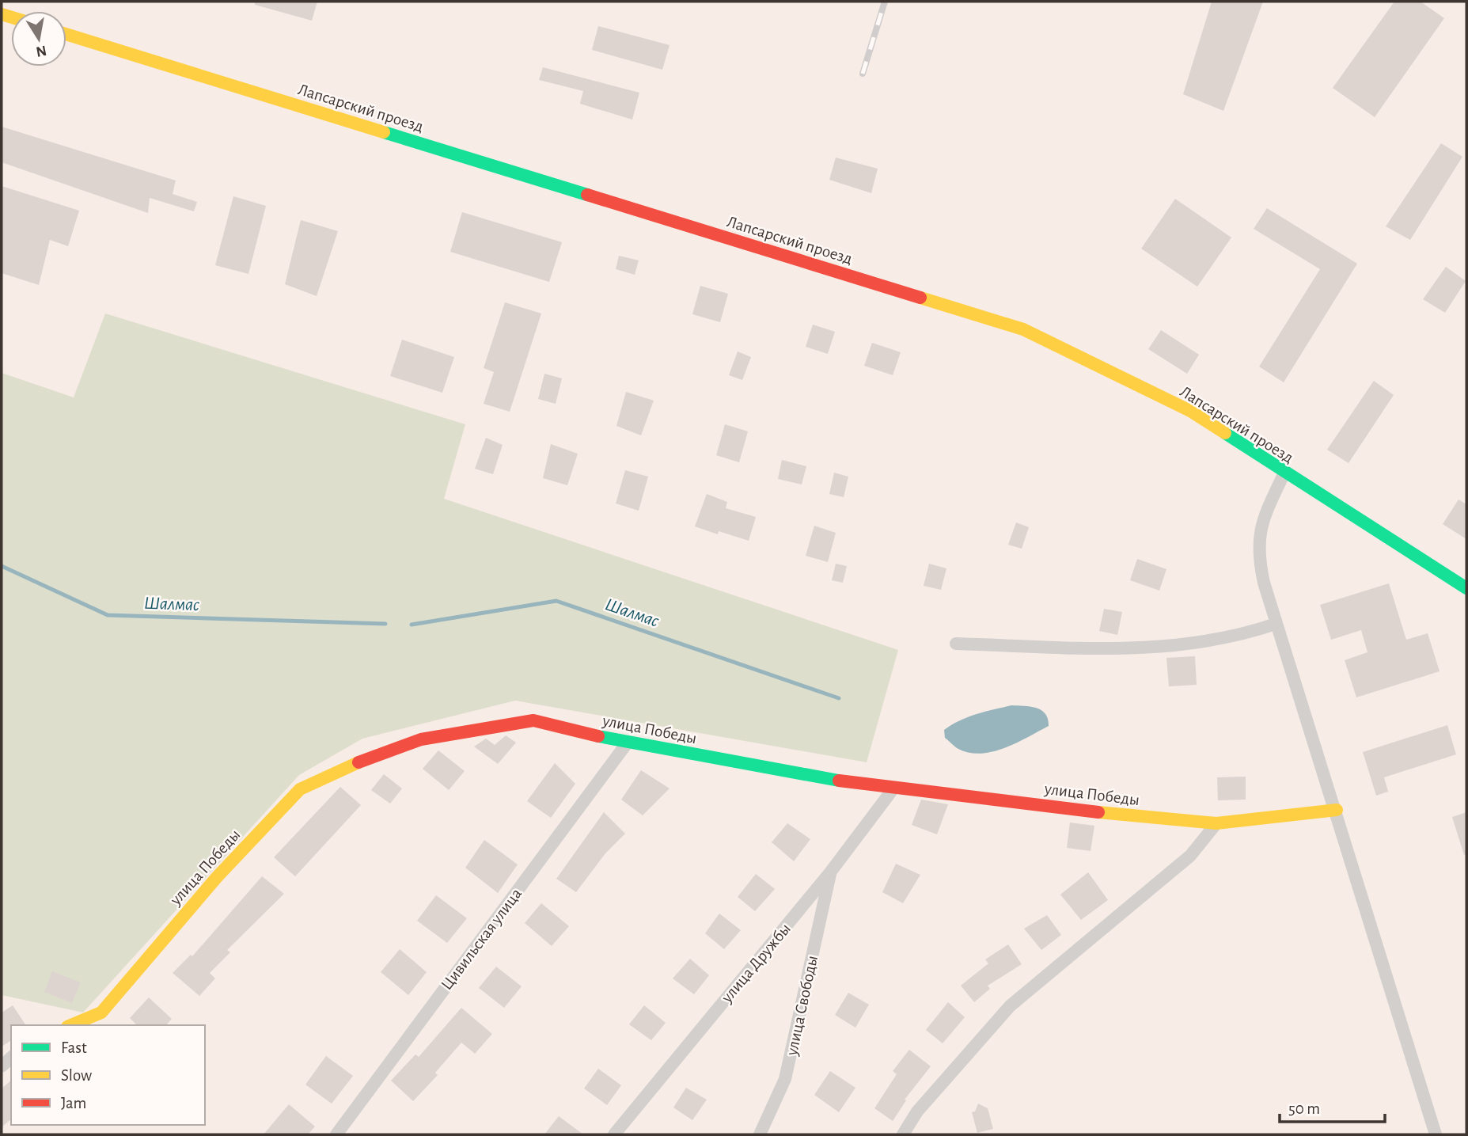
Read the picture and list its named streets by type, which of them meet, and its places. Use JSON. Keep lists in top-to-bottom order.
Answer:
{
  "streets": {
    "street": [
      "Лапсарский проезд",
      "улица Победы",
      "Цивильская улица",
      "улица Дружбы",
      "улица Свободы"
    ]
  },
  "crossings": [
    ["улица Победы", "Цивильская улица"],
    ["улица Победы", "улица Дружбы"],
    ["улица Дружбы", "улица Свободы"]
  ],
  "water": ["Шалмас"],
  "legend": ["Fast", "Slow", "Jam"],
  "scale_bar": "50 m",
  "north": "bottom"
}
